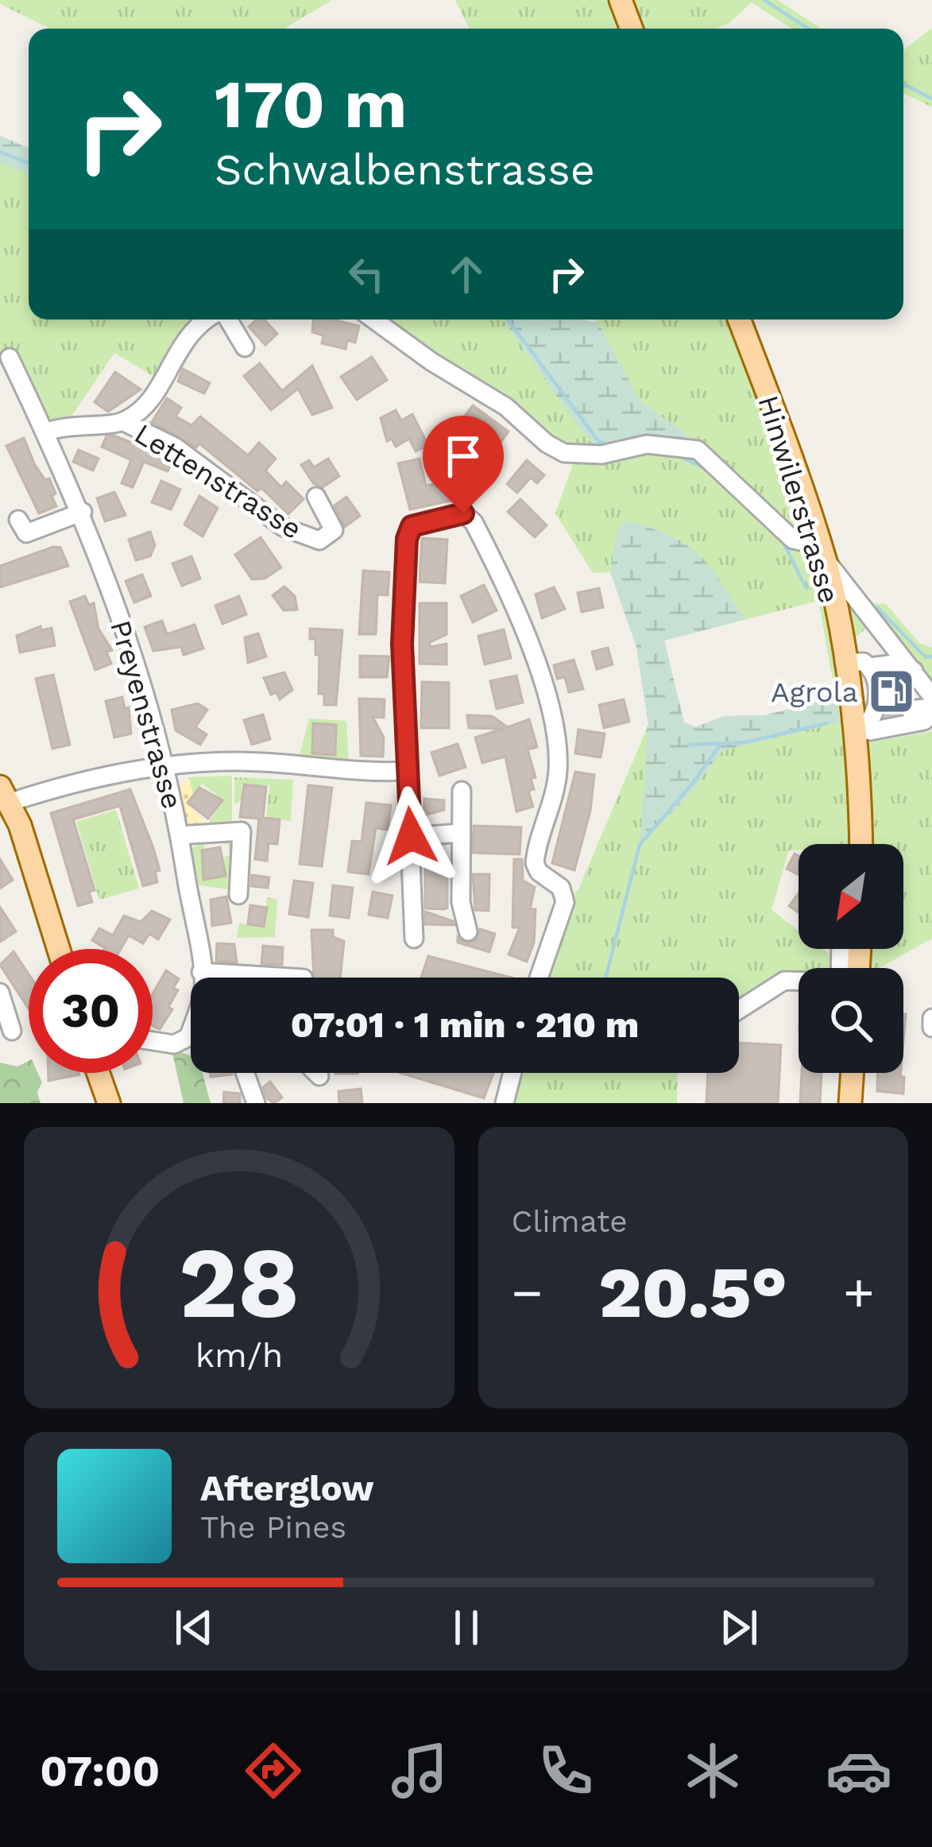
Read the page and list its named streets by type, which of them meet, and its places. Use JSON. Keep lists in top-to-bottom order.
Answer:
{
  "streets": {
    "main road": ["Hinwilerstrasse"],
    "street": ["Lettenstrasse", "Preyenstrasse"]
  },
  "places": {
    "fuel station": ["Agrola"]
  },
  "north": "bottom left",
  "page": {
    "turn": ["170 m", "Schwalbenstrasse"],
    "limit": "30",
    "trip": "07:01 · 1 min · 210 m",
    "tile": "Climate",
    "heat": ["−", "20.5°", "+"],
    "song": ["Afterglow", "The Pines"],
    "tabs": "07:00",
    "gauge": ["28", "km/h"]
  }
}
